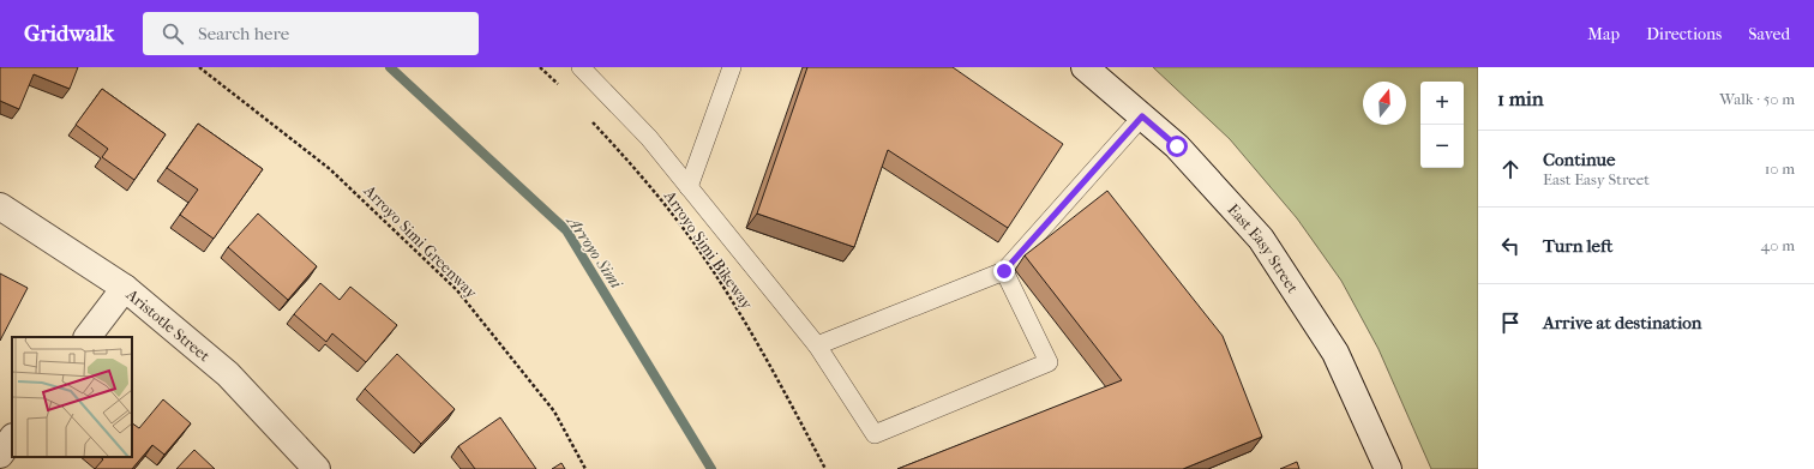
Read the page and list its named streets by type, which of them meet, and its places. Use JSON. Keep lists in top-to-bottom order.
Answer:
{
  "streets": {
    "street": ["East Easy Street", "Aristotle Street"],
    "path": ["Arroyo Simi Greenway", "Arroyo Simi Bikeway"]
  },
  "water": ["Arroyo Simi"],
  "north": "top",
  "page": {
    "header": "Gridwalk",
    "search": "Search here",
    "nav": ["Map", "Directions", "Saved"],
    "heading": ["1 min", "Walk · 50 m"],
    "map_buttons": ["+", "−"],
    "list": [
      ["Continue", "East Easy Street", "10 m"],
      ["Turn left", "40 m"],
      "Arrive at destination"
    ]
  }
}
